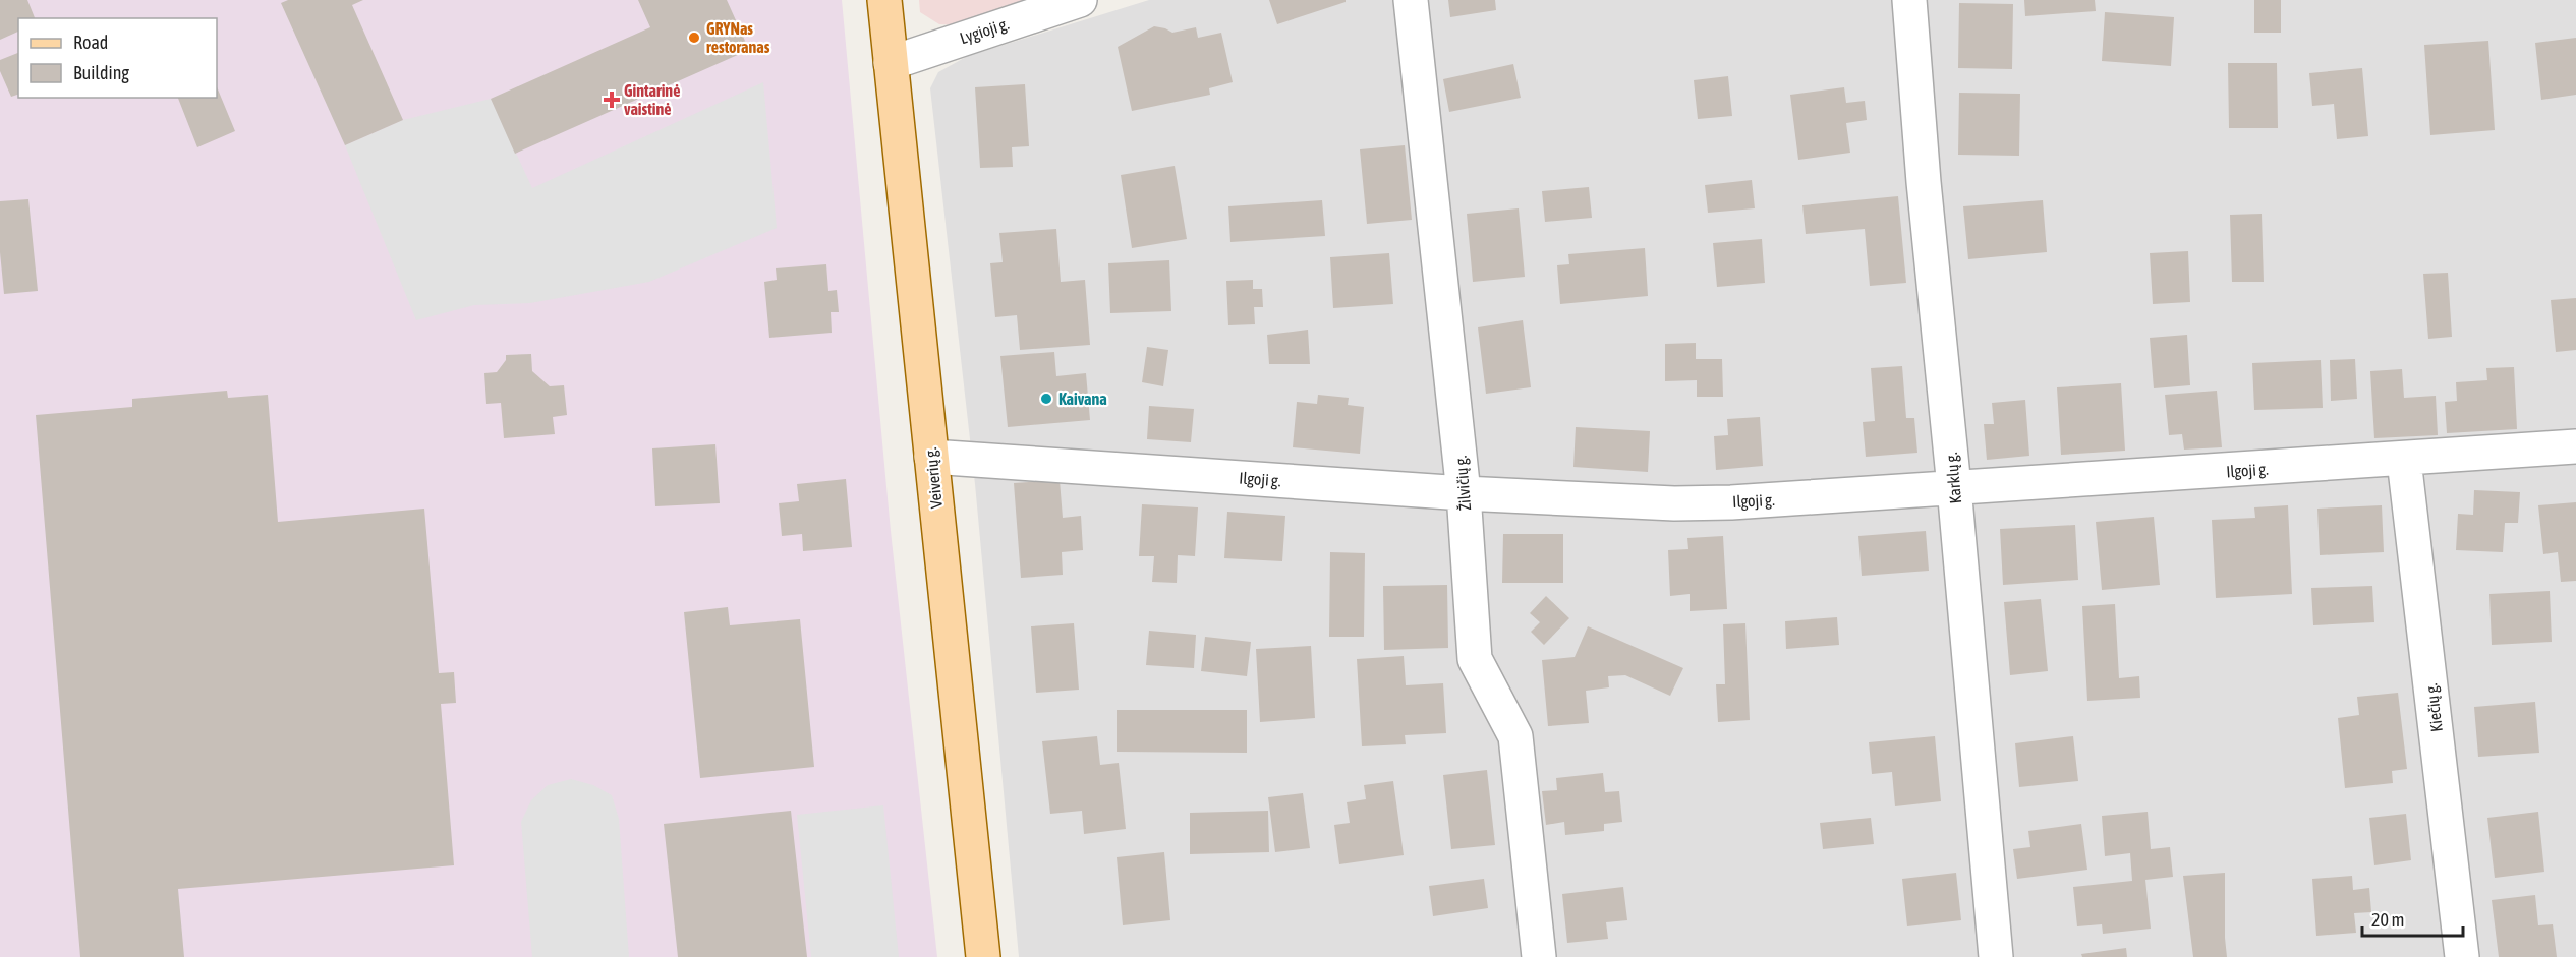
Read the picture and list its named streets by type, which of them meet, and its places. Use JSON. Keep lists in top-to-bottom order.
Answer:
{
  "streets": {
    "main road": ["Veiverių g."],
    "street": [
      "Lygioji g.",
      "Ilgoji g.",
      "Karklų g.",
      "Žilvičių g.",
      "Kiečių g."
    ]
  },
  "crossings": [
    ["Lygioji g.", "Veiverių g."],
    ["Ilgoji g.", "Veiverių g."],
    ["Ilgoji g.", "Karklų g."],
    ["Ilgoji g.", "Žilvičių g."],
    ["Ilgoji g.", "Kiečių g."]
  ],
  "places": {
    "other": ["GRYNas restoranas", "Kaivana"],
    "health": ["Gintarinė vaistinė"]
  },
  "legend": ["Road", "Building"],
  "scale_bar": "20 m"
}
